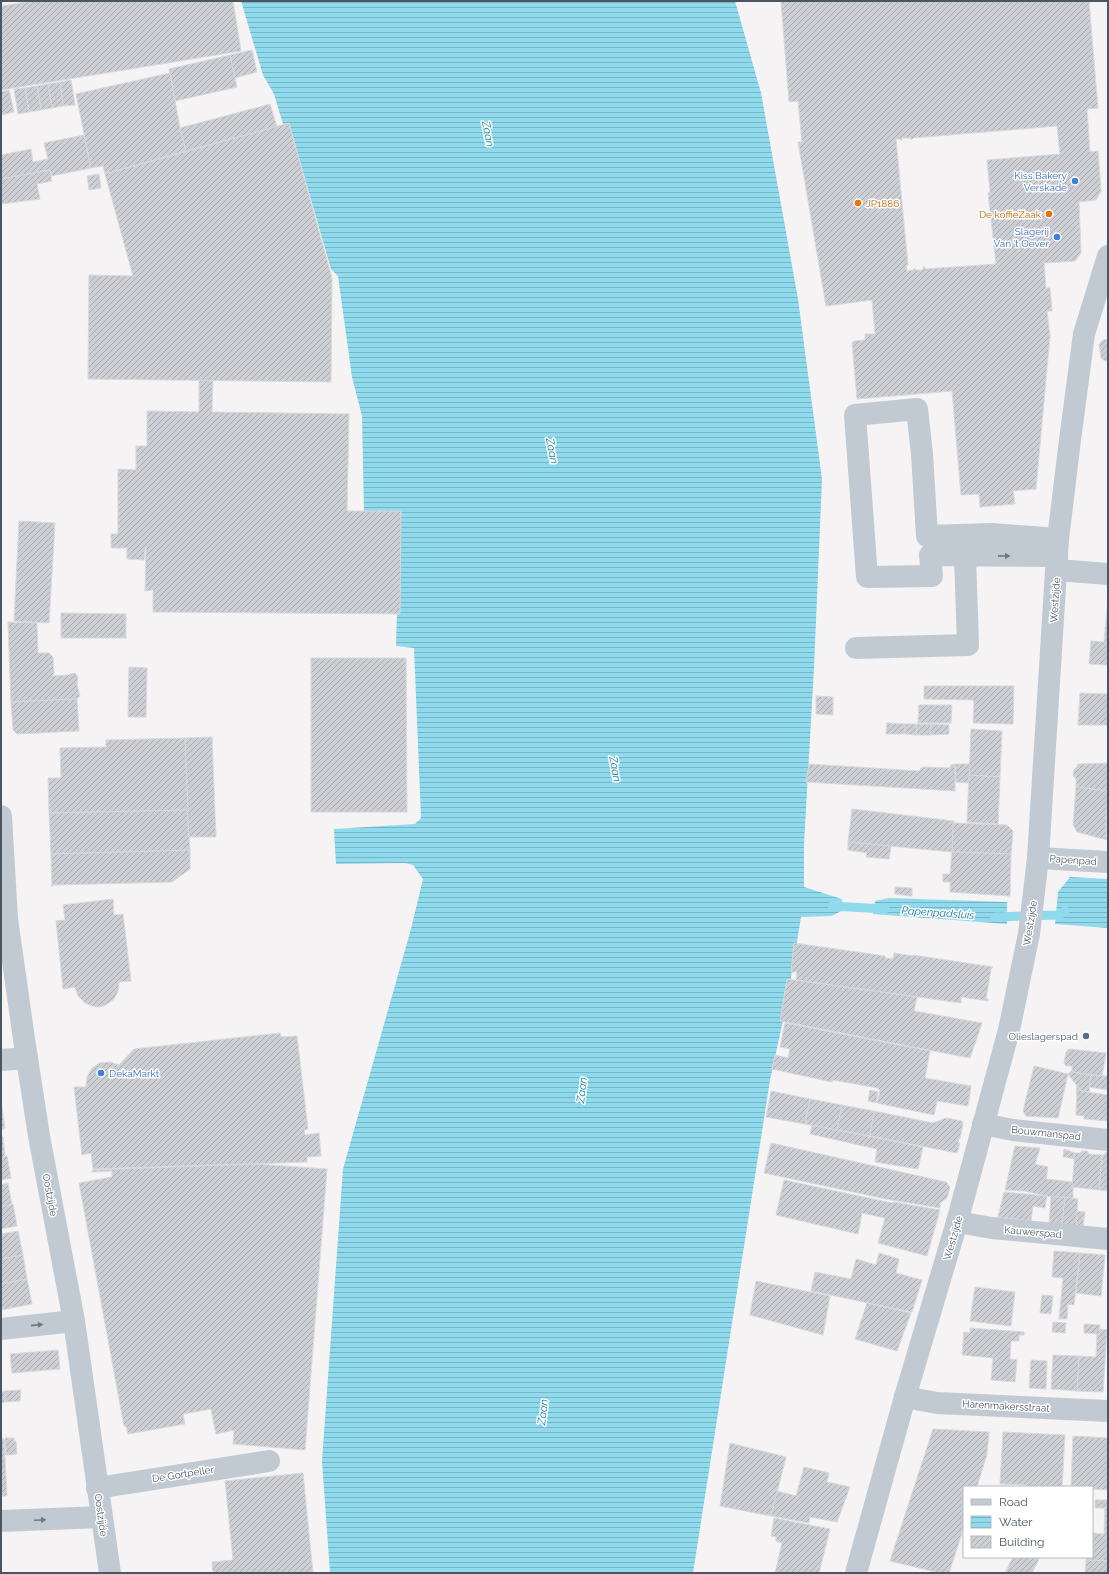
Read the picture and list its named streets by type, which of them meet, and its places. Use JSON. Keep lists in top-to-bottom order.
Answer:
{
  "streets": {
    "street": [
      "Westzijde",
      "Papenpad",
      "Bouwmanspad",
      "Oostzijde",
      "Kauwerspad",
      "Harenmakersstraat",
      "De Gortpeller"
    ]
  },
  "crossings": [
    ["Westzijde", "Papenpad"],
    ["Westzijde", "Bouwmanspad"],
    ["Westzijde", "Kauwerspad"],
    ["Westzijde", "Harenmakersstraat"],
    ["Oostzijde", "De Gortpeller"]
  ],
  "water": ["Zaan", "Papenpadsluis"],
  "places": [
    "Kiss Bakery Verskade",
    "JP1886",
    "De koffieZaak",
    "Slagerij Van 't Oever",
    "Olieslagerspad",
    "DekaMarkt"
  ],
  "legend": ["Road", "Water", "Building"]
}
